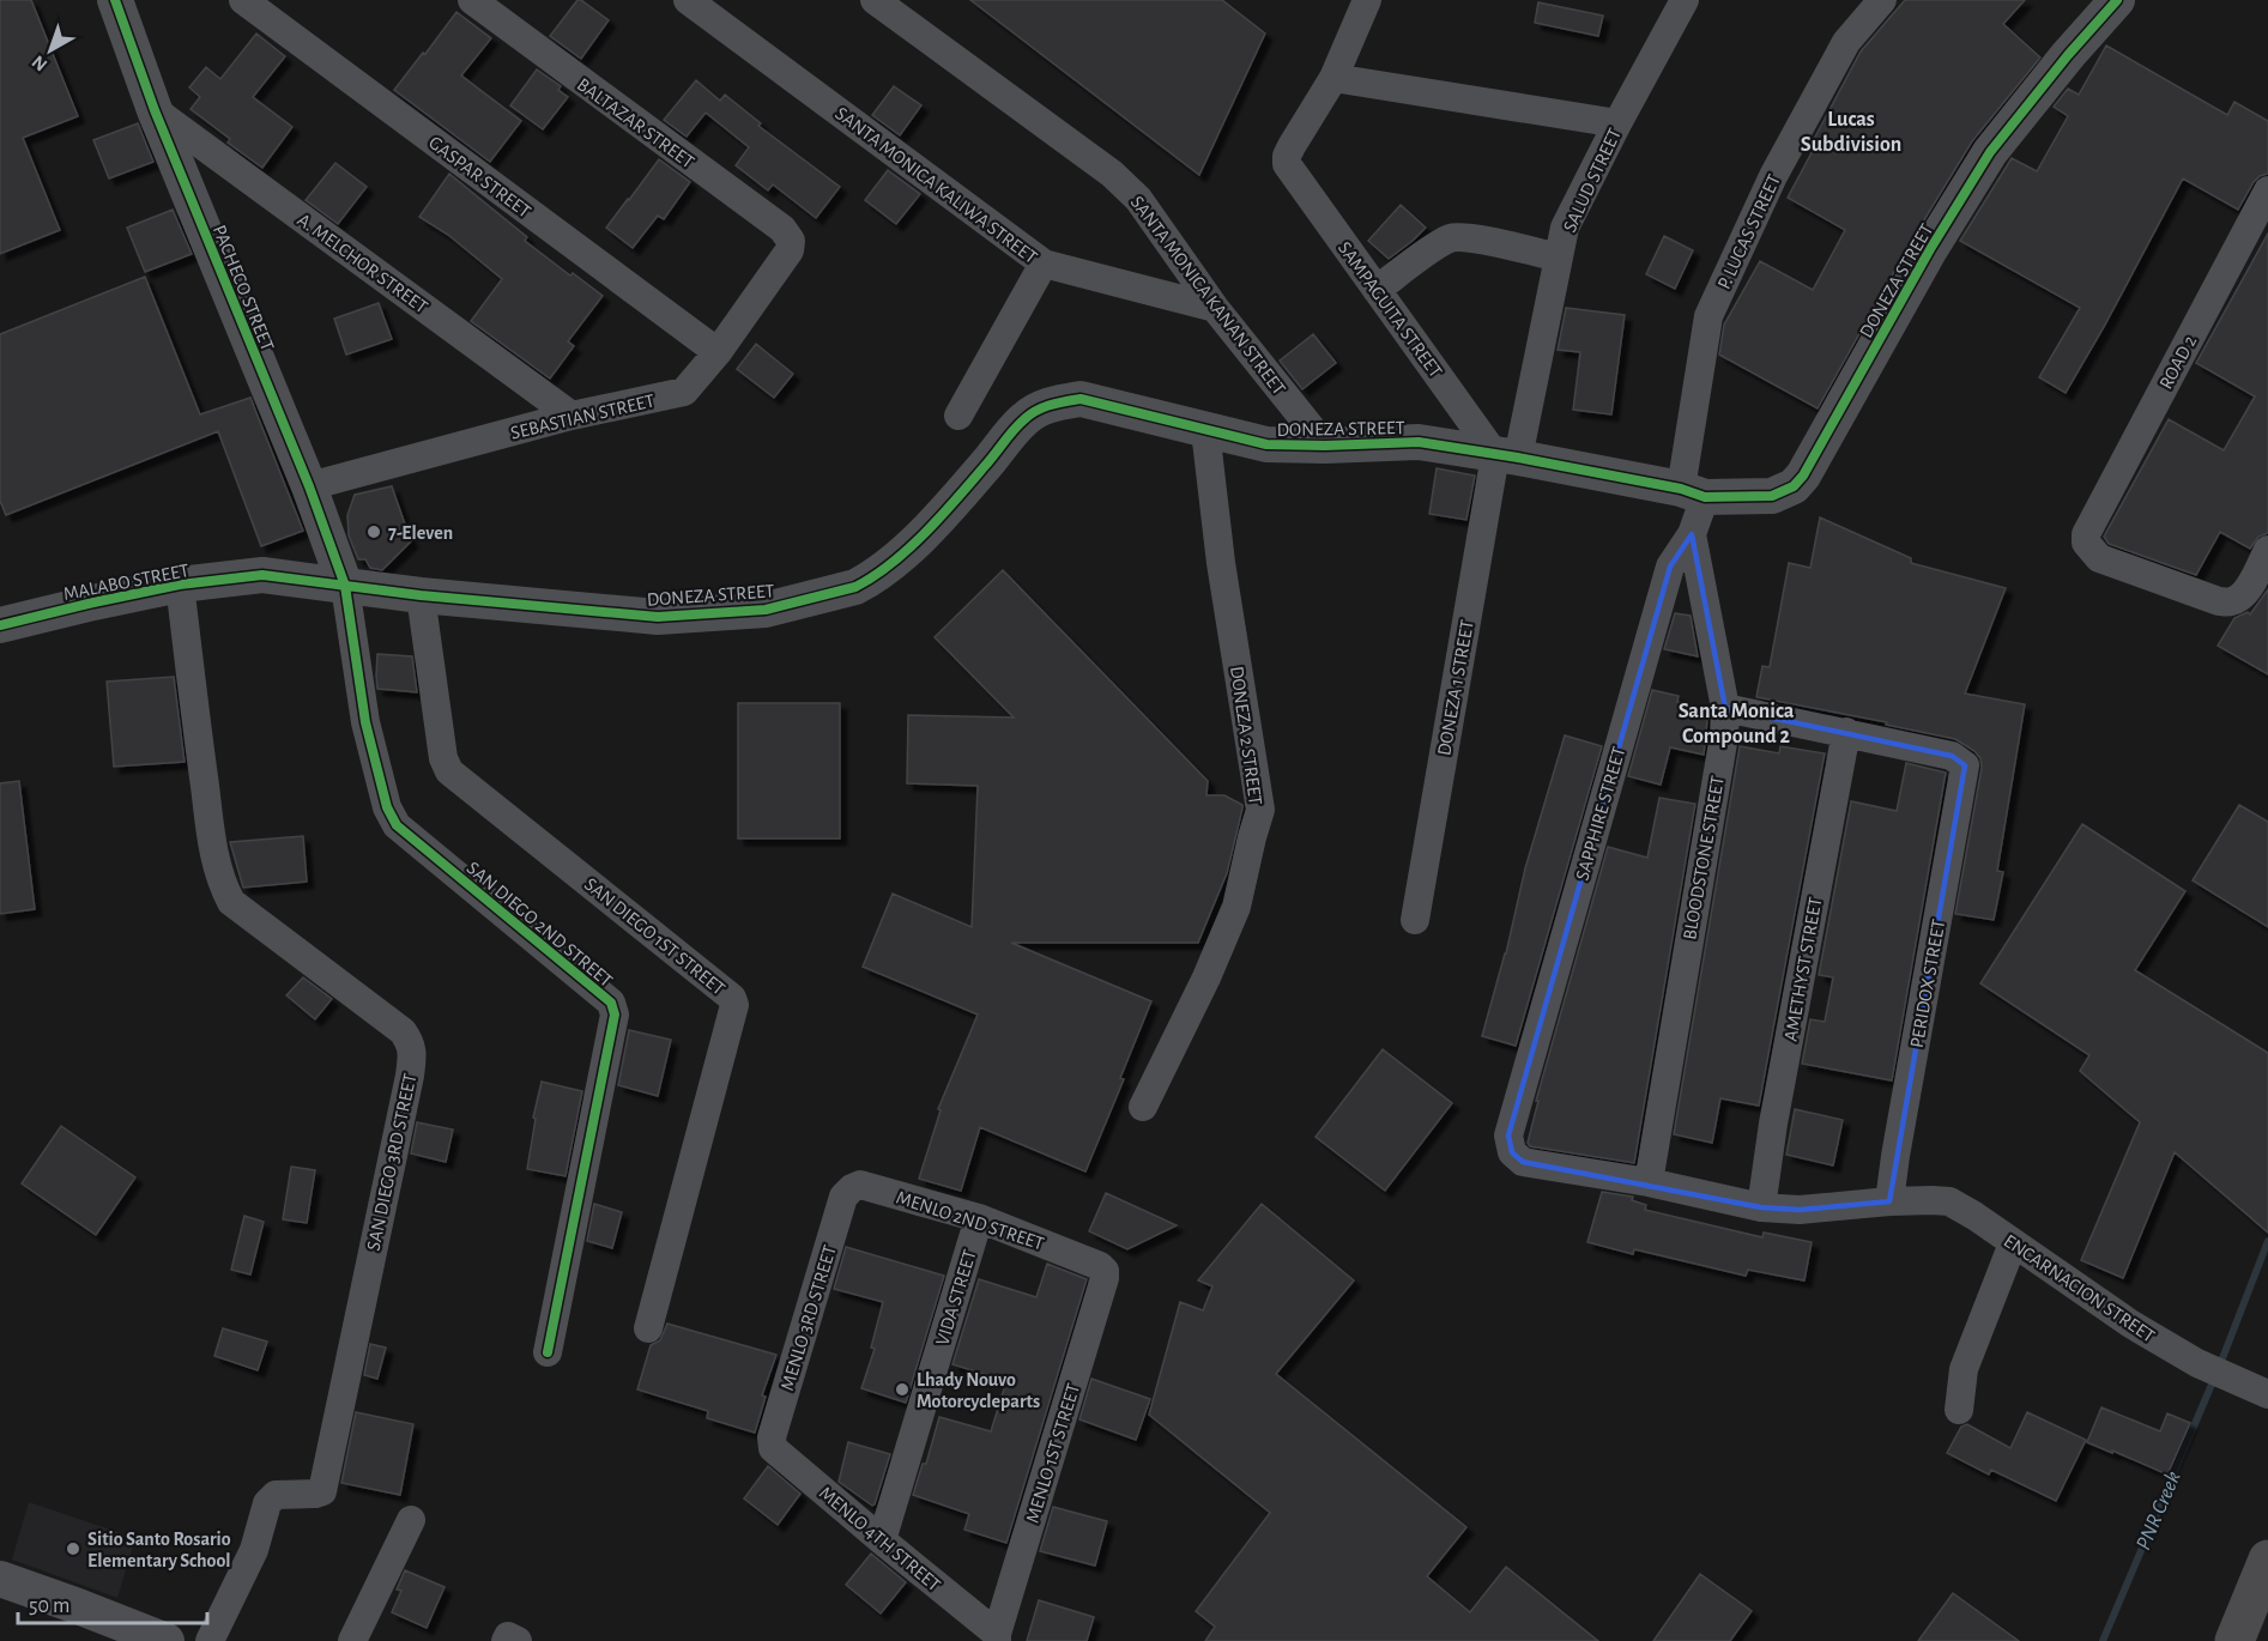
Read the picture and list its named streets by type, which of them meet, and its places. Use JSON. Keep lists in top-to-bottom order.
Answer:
{
  "streets": {
    "street": [
      "BALTAZAR STREET",
      "GASPAR STREET",
      "SALUD STREET",
      "SANTA MONICA KALIWA STREET",
      "P. LUCAS STREET",
      "A. MELCHOR STREET",
      "DONEZA STREET",
      "PACHECO STREET",
      "SANTA MONICA KANAN STREET",
      "SAMPAGUITA STREET",
      "ROAD 2",
      "SEBASTIAN STREET",
      "MALABO STREET",
      "DONEZA 1 STREET",
      "DONEZA 2 STREET",
      "SAPPHIRE STREET",
      "BLOODSTONE STREET",
      "SAN DIEGO 2ND STREET",
      "SAN DIEGO 1ST STREET",
      "AMETHYST STREET",
      "PERIDOX STREET",
      "SAN DIEGO 3RD STREET",
      "MENLO 2ND STREET",
      "ENCARNACION STREET",
      "VIDA STREET",
      "MENLO 3RD STREET",
      "MENLO 1ST STREET",
      "MENLO 4TH STREET"
    ]
  },
  "crossings": [
    ["BALTAZAR STREET", "SEBASTIAN STREET"],
    ["GASPAR STREET", "SEBASTIAN STREET"],
    ["SALUD STREET", "DONEZA STREET"],
    ["SALUD STREET", "SAMPAGUITA STREET"],
    ["SALUD STREET", "DONEZA 1 STREET"],
    ["SANTA MONICA KALIWA STREET", "SANTA MONICA KANAN STREET"],
    ["P. LUCAS STREET", "DONEZA STREET"],
    ["P. LUCAS STREET", "SAPPHIRE STREET"],
    ["A. MELCHOR STREET", "PACHECO STREET"],
    ["A. MELCHOR STREET", "SEBASTIAN STREET"],
    ["DONEZA STREET", "PACHECO STREET"],
    ["DONEZA STREET", "SANTA MONICA KANAN STREET"],
    ["DONEZA STREET", "SAMPAGUITA STREET"],
    ["DONEZA STREET", "MALABO STREET"],
    ["DONEZA STREET", "DONEZA 1 STREET"],
    ["DONEZA STREET", "DONEZA 2 STREET"],
    ["DONEZA STREET", "SAPPHIRE STREET"],
    ["DONEZA STREET", "SAN DIEGO 2ND STREET"],
    ["DONEZA STREET", "SAN DIEGO 1ST STREET"],
    ["PACHECO STREET", "SEBASTIAN STREET"],
    ["PACHECO STREET", "MALABO STREET"],
    ["PACHECO STREET", "SAN DIEGO 2ND STREET"],
    ["SAMPAGUITA STREET", "DONEZA 1 STREET"],
    ["MALABO STREET", "SAN DIEGO 2ND STREET"],
    ["MALABO STREET", "SAN DIEGO 3RD STREET"],
    ["SAPPHIRE STREET", "BLOODSTONE STREET"],
    ["SAPPHIRE STREET", "ENCARNACION STREET"],
    ["BLOODSTONE STREET", "ENCARNACION STREET"],
    ["AMETHYST STREET", "PERIDOX STREET"],
    ["AMETHYST STREET", "ENCARNACION STREET"],
    ["PERIDOX STREET", "ENCARNACION STREET"],
    ["MENLO 2ND STREET", "VIDA STREET"],
    ["MENLO 2ND STREET", "MENLO 3RD STREET"],
    ["MENLO 2ND STREET", "MENLO 1ST STREET"],
    ["VIDA STREET", "MENLO 4TH STREET"],
    ["MENLO 3RD STREET", "MENLO 4TH STREET"],
    ["MENLO 1ST STREET", "MENLO 4TH STREET"]
  ],
  "districts": ["Lucas Subdivision", "Santa Monica Compound 2"],
  "water": ["PNR Creek"],
  "places": ["7-Eleven", "Lhady Nouvo Motorcycleparts", "Sitio Santo Rosario Elementary School"],
  "scale_bar": "50 m",
  "north": "bottom left"
}
